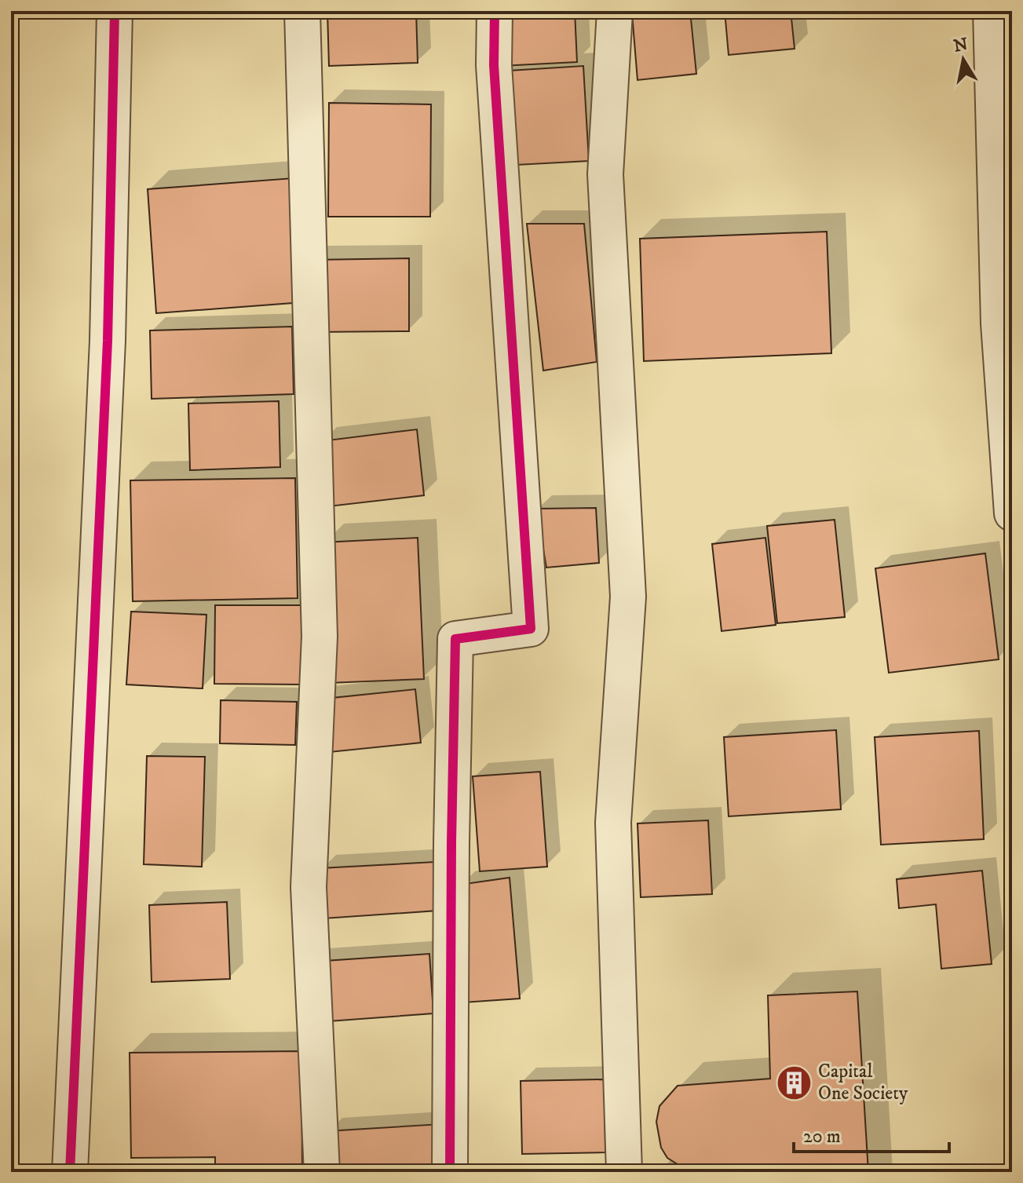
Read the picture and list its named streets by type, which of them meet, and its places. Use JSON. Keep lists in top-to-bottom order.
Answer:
{
  "places": {
    "building": ["Capital One Society"]
  },
  "scale_bar": "20 m",
  "north": "top"
}
